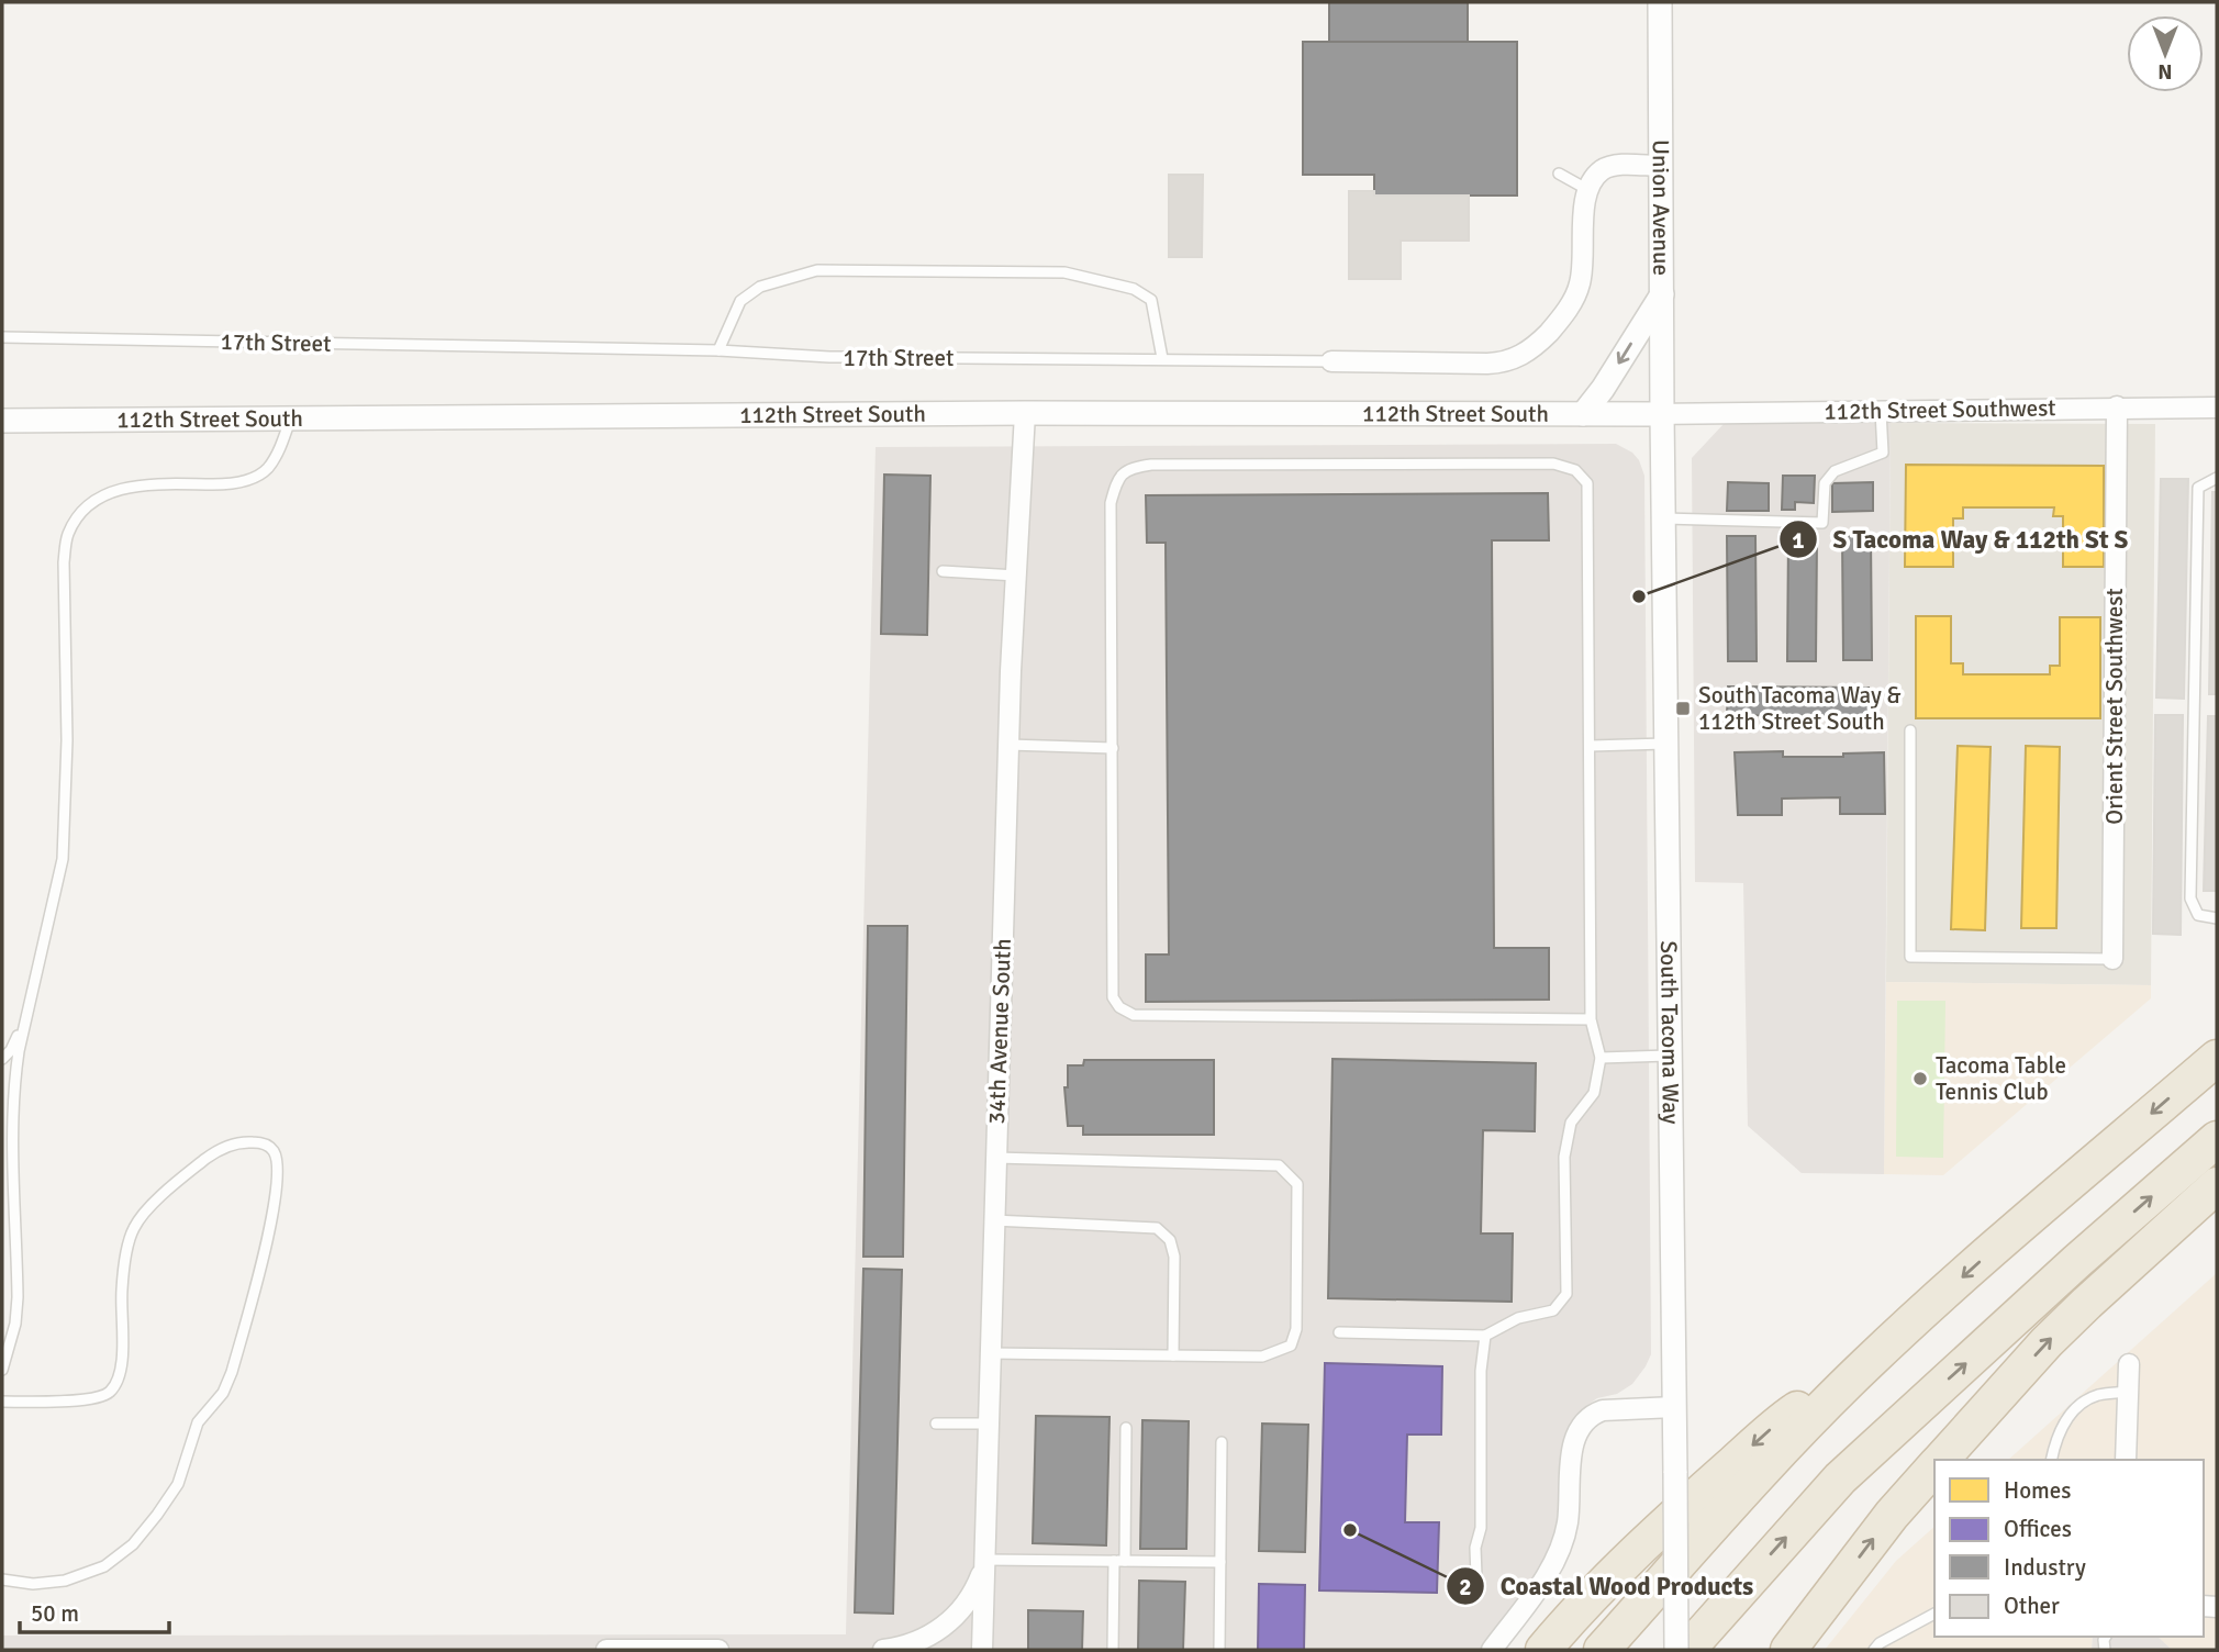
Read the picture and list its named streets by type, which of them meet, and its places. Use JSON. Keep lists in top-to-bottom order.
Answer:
{
  "streets": {
    "street": [
      "Union Avenue",
      "17th Street",
      "112th Street Southwest",
      "112th Street South",
      "Orient Street Southwest",
      "34th Avenue South",
      "South Tacoma Way"
    ]
  },
  "crossings": [
    ["Union Avenue", "112th Street Southwest"],
    ["Union Avenue", "112th Street South"],
    ["Union Avenue", "South Tacoma Way"],
    ["112th Street Southwest", "112th Street South"],
    ["112th Street Southwest", "Orient Street Southwest"],
    ["112th Street Southwest", "South Tacoma Way"],
    ["112th Street South", "34th Avenue South"],
    ["112th Street South", "South Tacoma Way"]
  ],
  "places": {
    "other": ["S Tacoma Way & 112th St S", "Tacoma Table Tennis Club", "Coastal Wood Products"],
    "transit": ["South Tacoma Way & 112th Street South"]
  },
  "legend": [
    "Homes",
    "Offices",
    "Industry",
    "Other"
  ],
  "scale_bar": "50 m",
  "north": "bottom"
}
